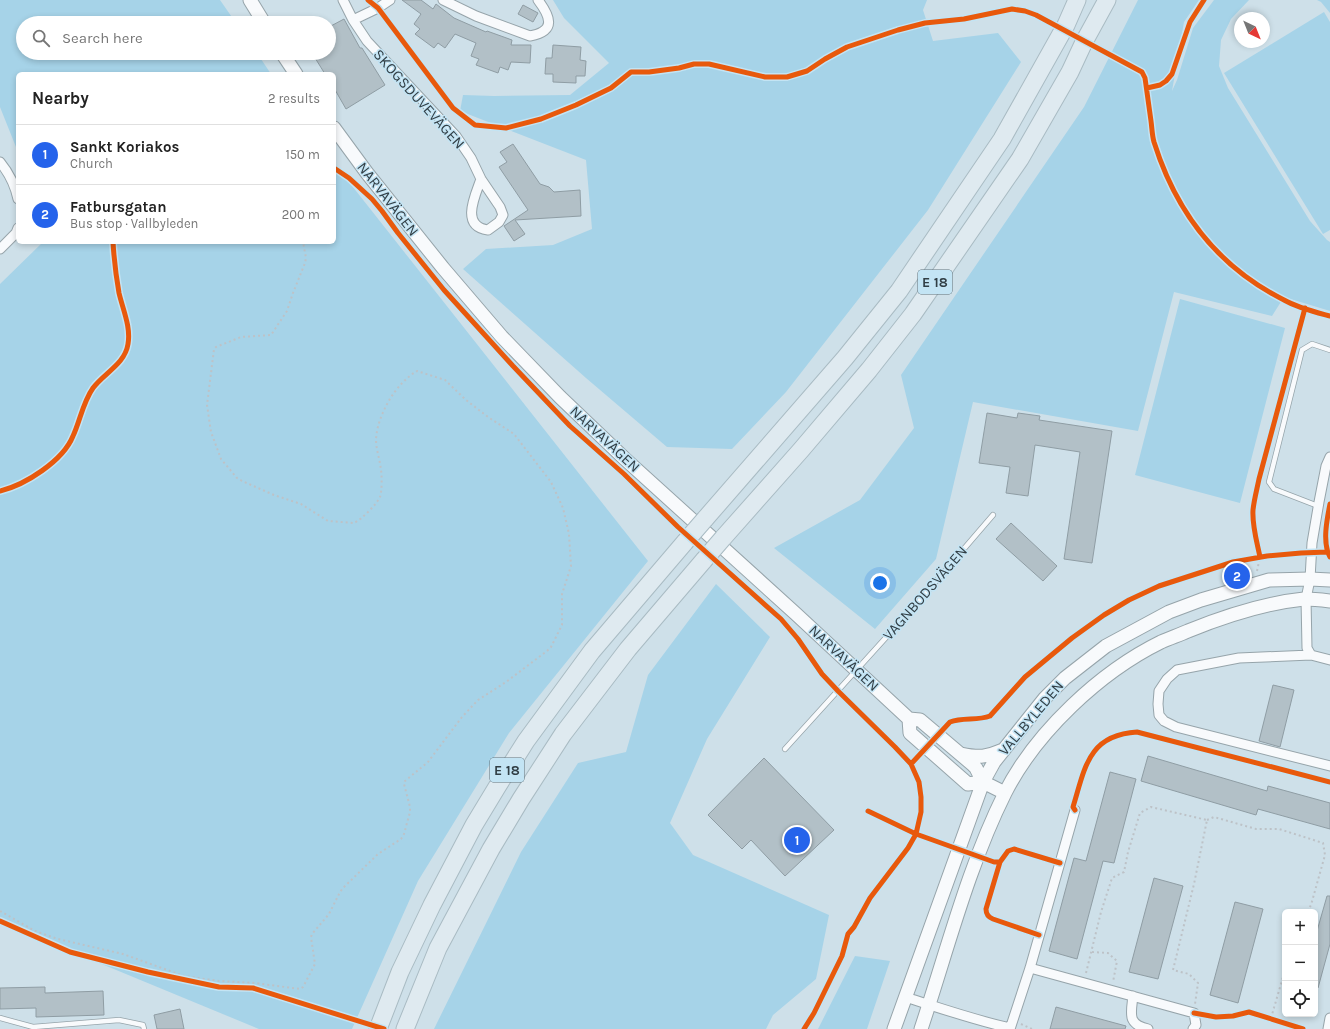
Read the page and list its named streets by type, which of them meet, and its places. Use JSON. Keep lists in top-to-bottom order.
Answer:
{
  "streets": {
    "highway": ["E 18"],
    "main road": ["NARVAVÄGEN", "VALLBYLEDEN"],
    "street": ["SKOGSDUVEVÄGEN"],
    "lane": ["VAGNBODSVÄGEN"]
  },
  "crossings": [
    ["NARVAVÄGEN", "VAGNBODSVÄGEN"],
    ["NARVAVÄGEN", "VALLBYLEDEN"]
  ],
  "north": "bottom right",
  "page": {
    "search": "Search here",
    "heading": ["Nearby", "2 results"],
    "list": [
      {
        "mark": "1",
        "name": "Sankt Koriakos",
        "note": "Church",
        "value": "150 m"
      },
      {
        "mark": "2",
        "name": "Fatbursgatan",
        "note": "Bus stop · Vallbyleden",
        "value": "200 m"
      }
    ],
    "pins": ["2", "1"],
    "map_buttons": ["+", "−"]
  }
}
